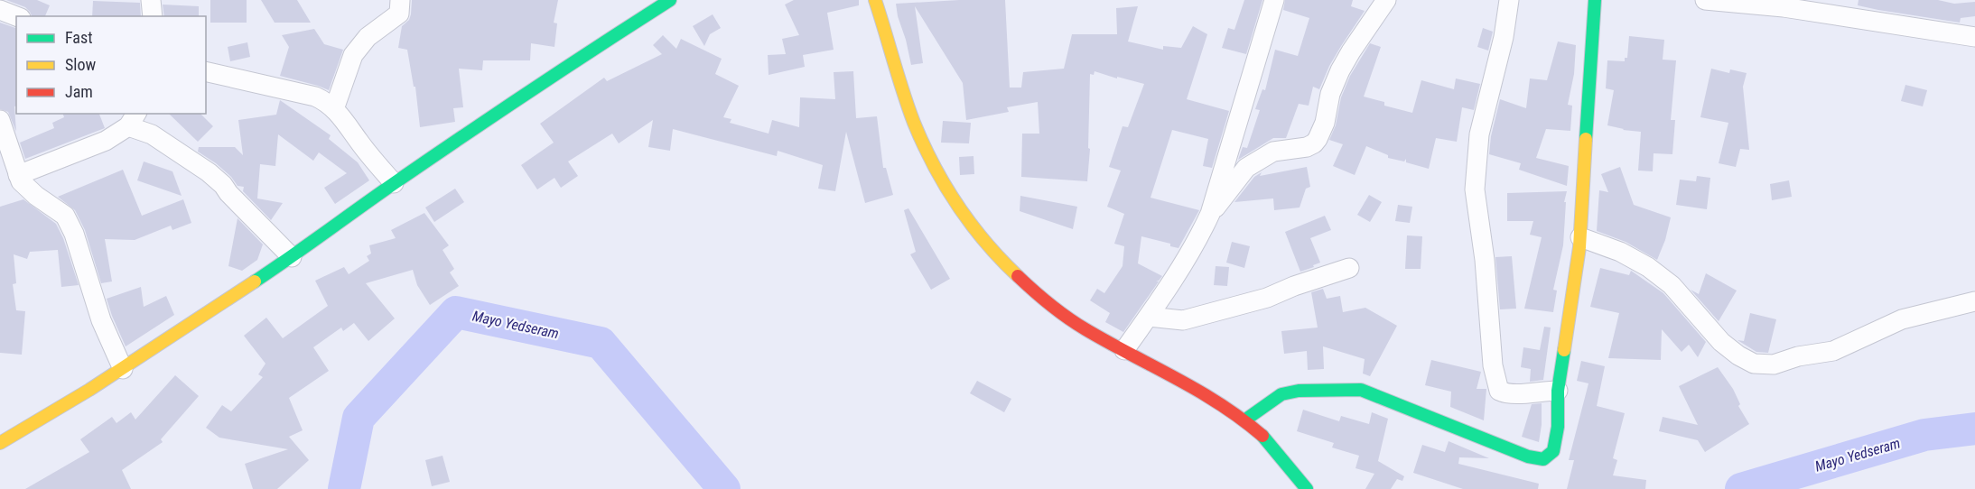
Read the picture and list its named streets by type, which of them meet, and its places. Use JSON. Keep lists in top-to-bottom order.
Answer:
{
  "water": ["Mayo Yedseram"],
  "legend": ["Fast", "Slow", "Jam"]
}
